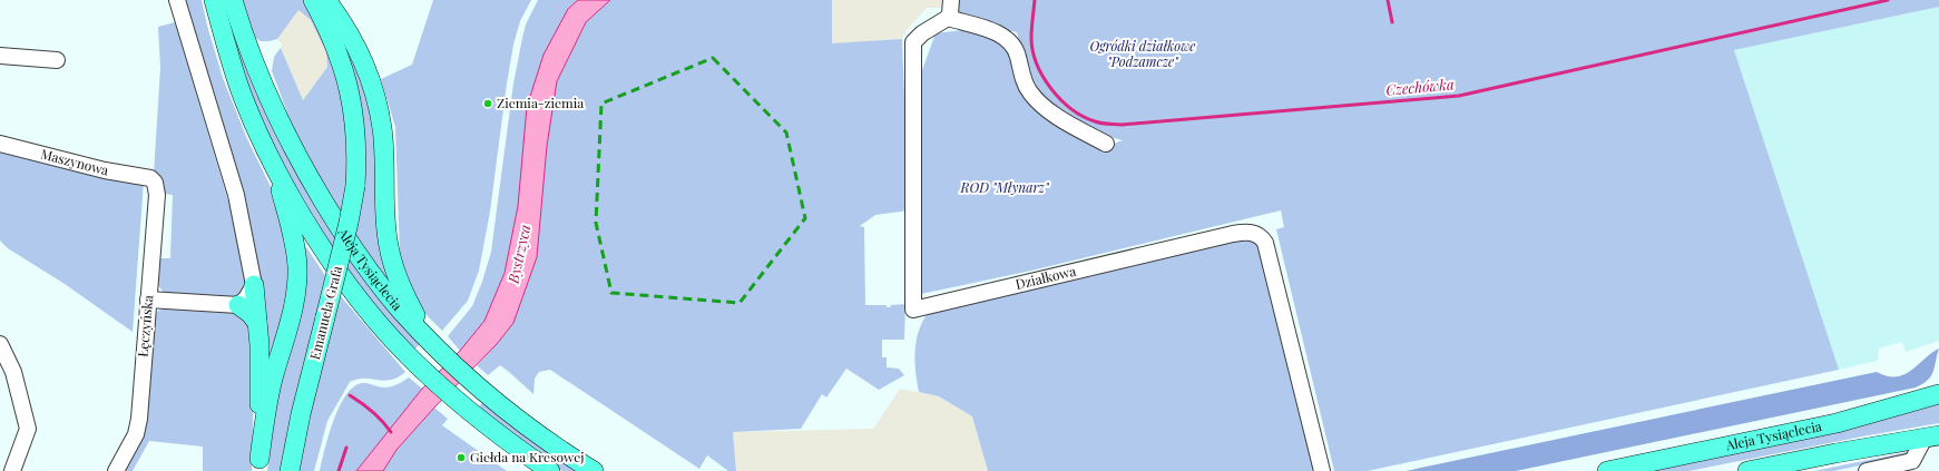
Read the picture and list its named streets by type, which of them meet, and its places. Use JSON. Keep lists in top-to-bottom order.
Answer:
{
  "streets": {
    "main road": ["Aleja Tysiąclecia", "Emanuela Grafa"],
    "street": ["Maszynowa", "Działkowa", "Łęczyńska"]
  },
  "crossings": [
    ["Maszynowa", "Łęczyńska"]
  ],
  "water": ["Czechówka", "Bystrzyca"],
  "parks": ["Ogródki działkowe \"Podzamcze\"", "ROD \"Młynarz\""],
  "places": ["Ziemia-ziemia", "Giełda na Kresowej"]
}
